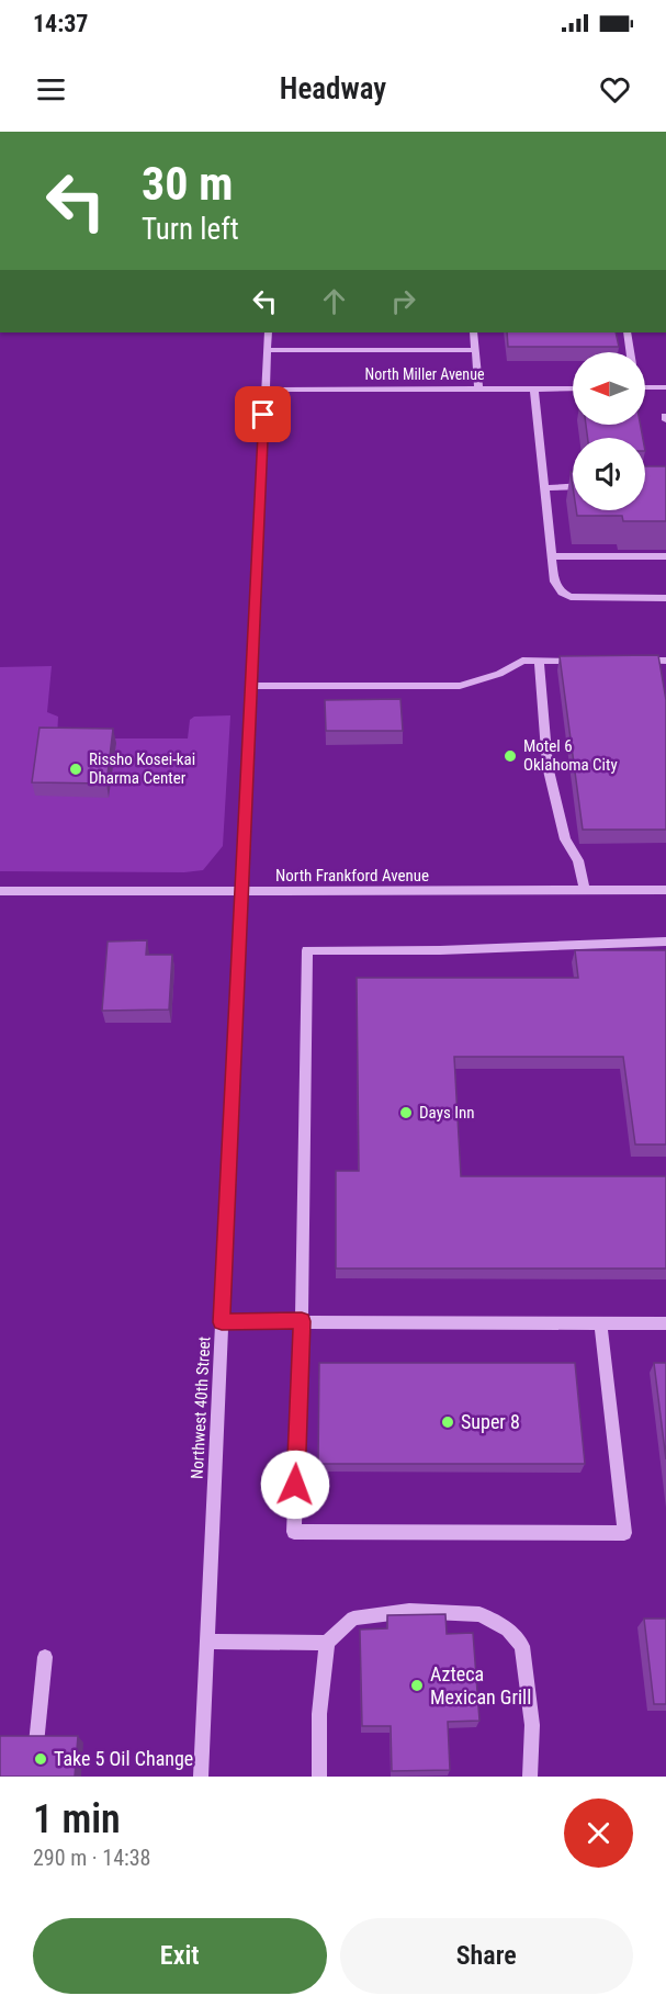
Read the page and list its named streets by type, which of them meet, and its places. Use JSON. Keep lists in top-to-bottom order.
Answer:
{
  "streets": {
    "street": ["North Miller Avenue", "North Frankford Avenue", "Northwest 40th Street"]
  },
  "crossings": [
    ["North Miller Avenue", "Northwest 40th Street"],
    ["North Frankford Avenue", "Northwest 40th Street"]
  ],
  "places": [
    "Motel 6 Oklahoma City",
    "Rissho Kosei-kai Dharma Center",
    "Days Inn",
    "Super 8",
    "Azteca Mexican Grill",
    "Take 5 Oil Change"
  ],
  "north": "left",
  "page": {
    "status": "14:37",
    "header": "Headway",
    "turn": ["30 m", "Turn left"],
    "heading": ["1 min", "290 m · 14:38"],
    "buttons": ["Exit", "Share"]
  }
}
